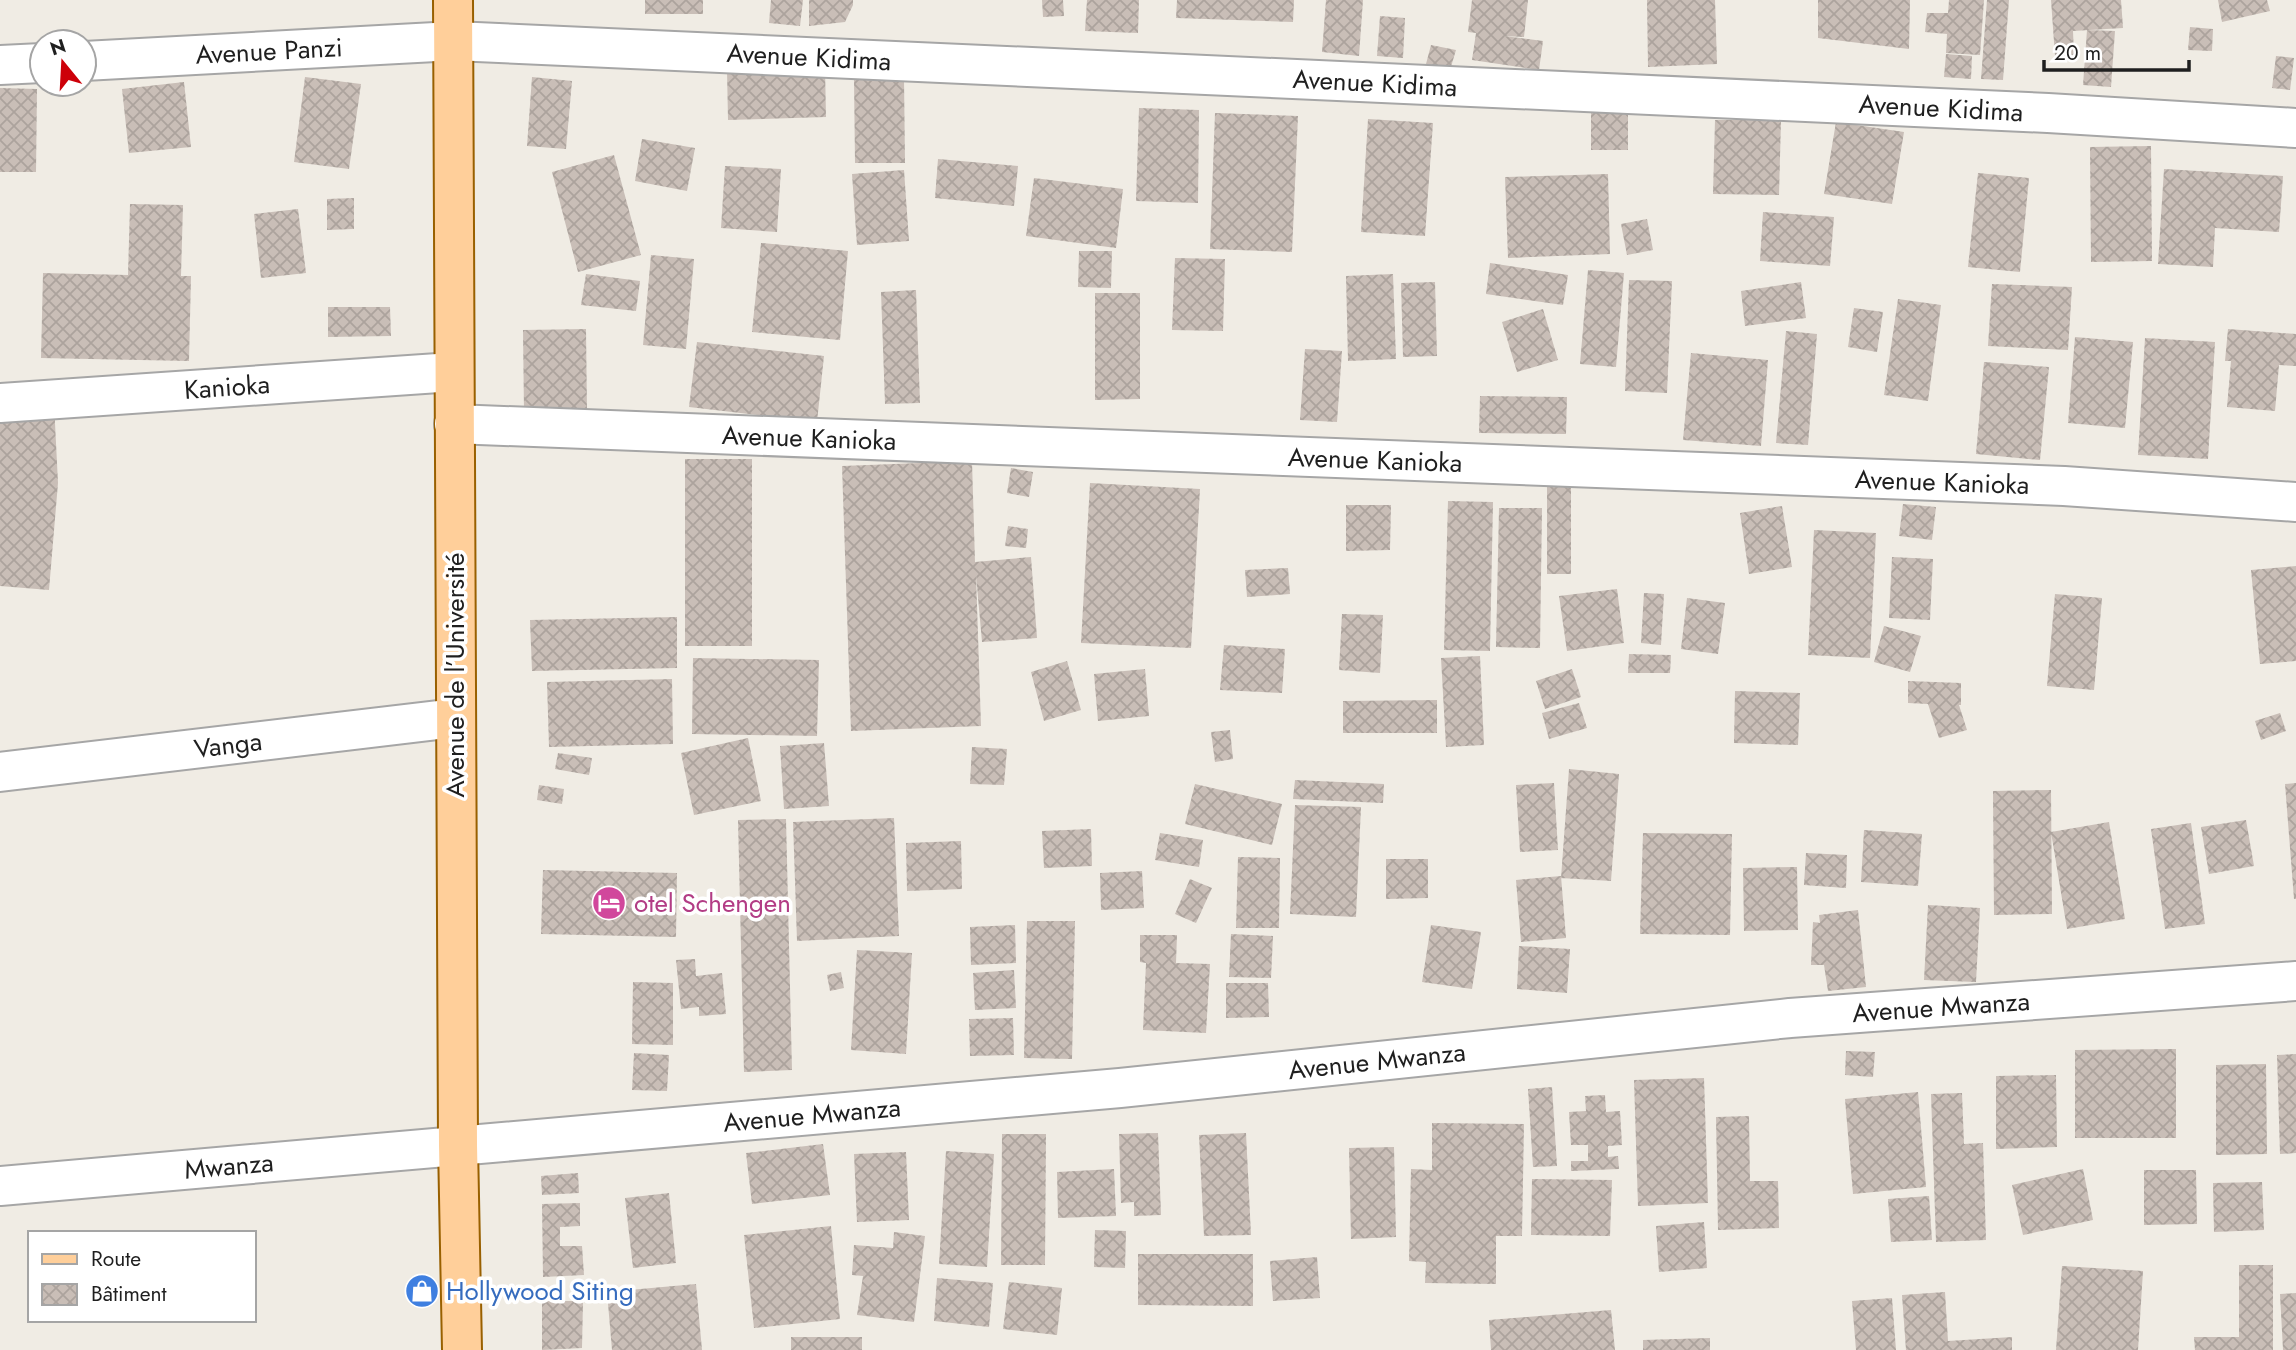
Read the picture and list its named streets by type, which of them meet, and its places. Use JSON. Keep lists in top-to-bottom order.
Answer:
{
  "streets": {
    "main road": ["Avenue de l’Université"],
    "street": [
      "Avenue Panzi",
      "Avenue Kidima",
      "Kanioka",
      "Avenue Kanioka",
      "Vanga",
      "Avenue Mwanza",
      "Mwanza"
    ]
  },
  "crossings": [
    ["Avenue Panzi", "Avenue Kidima"],
    ["Avenue Panzi", "Avenue de l’Université"],
    ["Avenue Kidima", "Avenue de l’Université"],
    ["Kanioka", "Avenue de l’Université"],
    ["Avenue Kanioka", "Avenue de l’Université"],
    ["Avenue de l’Université", "Vanga"],
    ["Avenue de l’Université", "Avenue Mwanza"],
    ["Avenue de l’Université", "Mwanza"],
    ["Avenue Mwanza", "Mwanza"]
  ],
  "places": {
    "hotel": ["otel Schengen"],
    "shop": ["Hollywood Siting"]
  },
  "legend": ["Route", "Bâtiment"],
  "scale_bar": "20 m",
  "north": "top"
}
